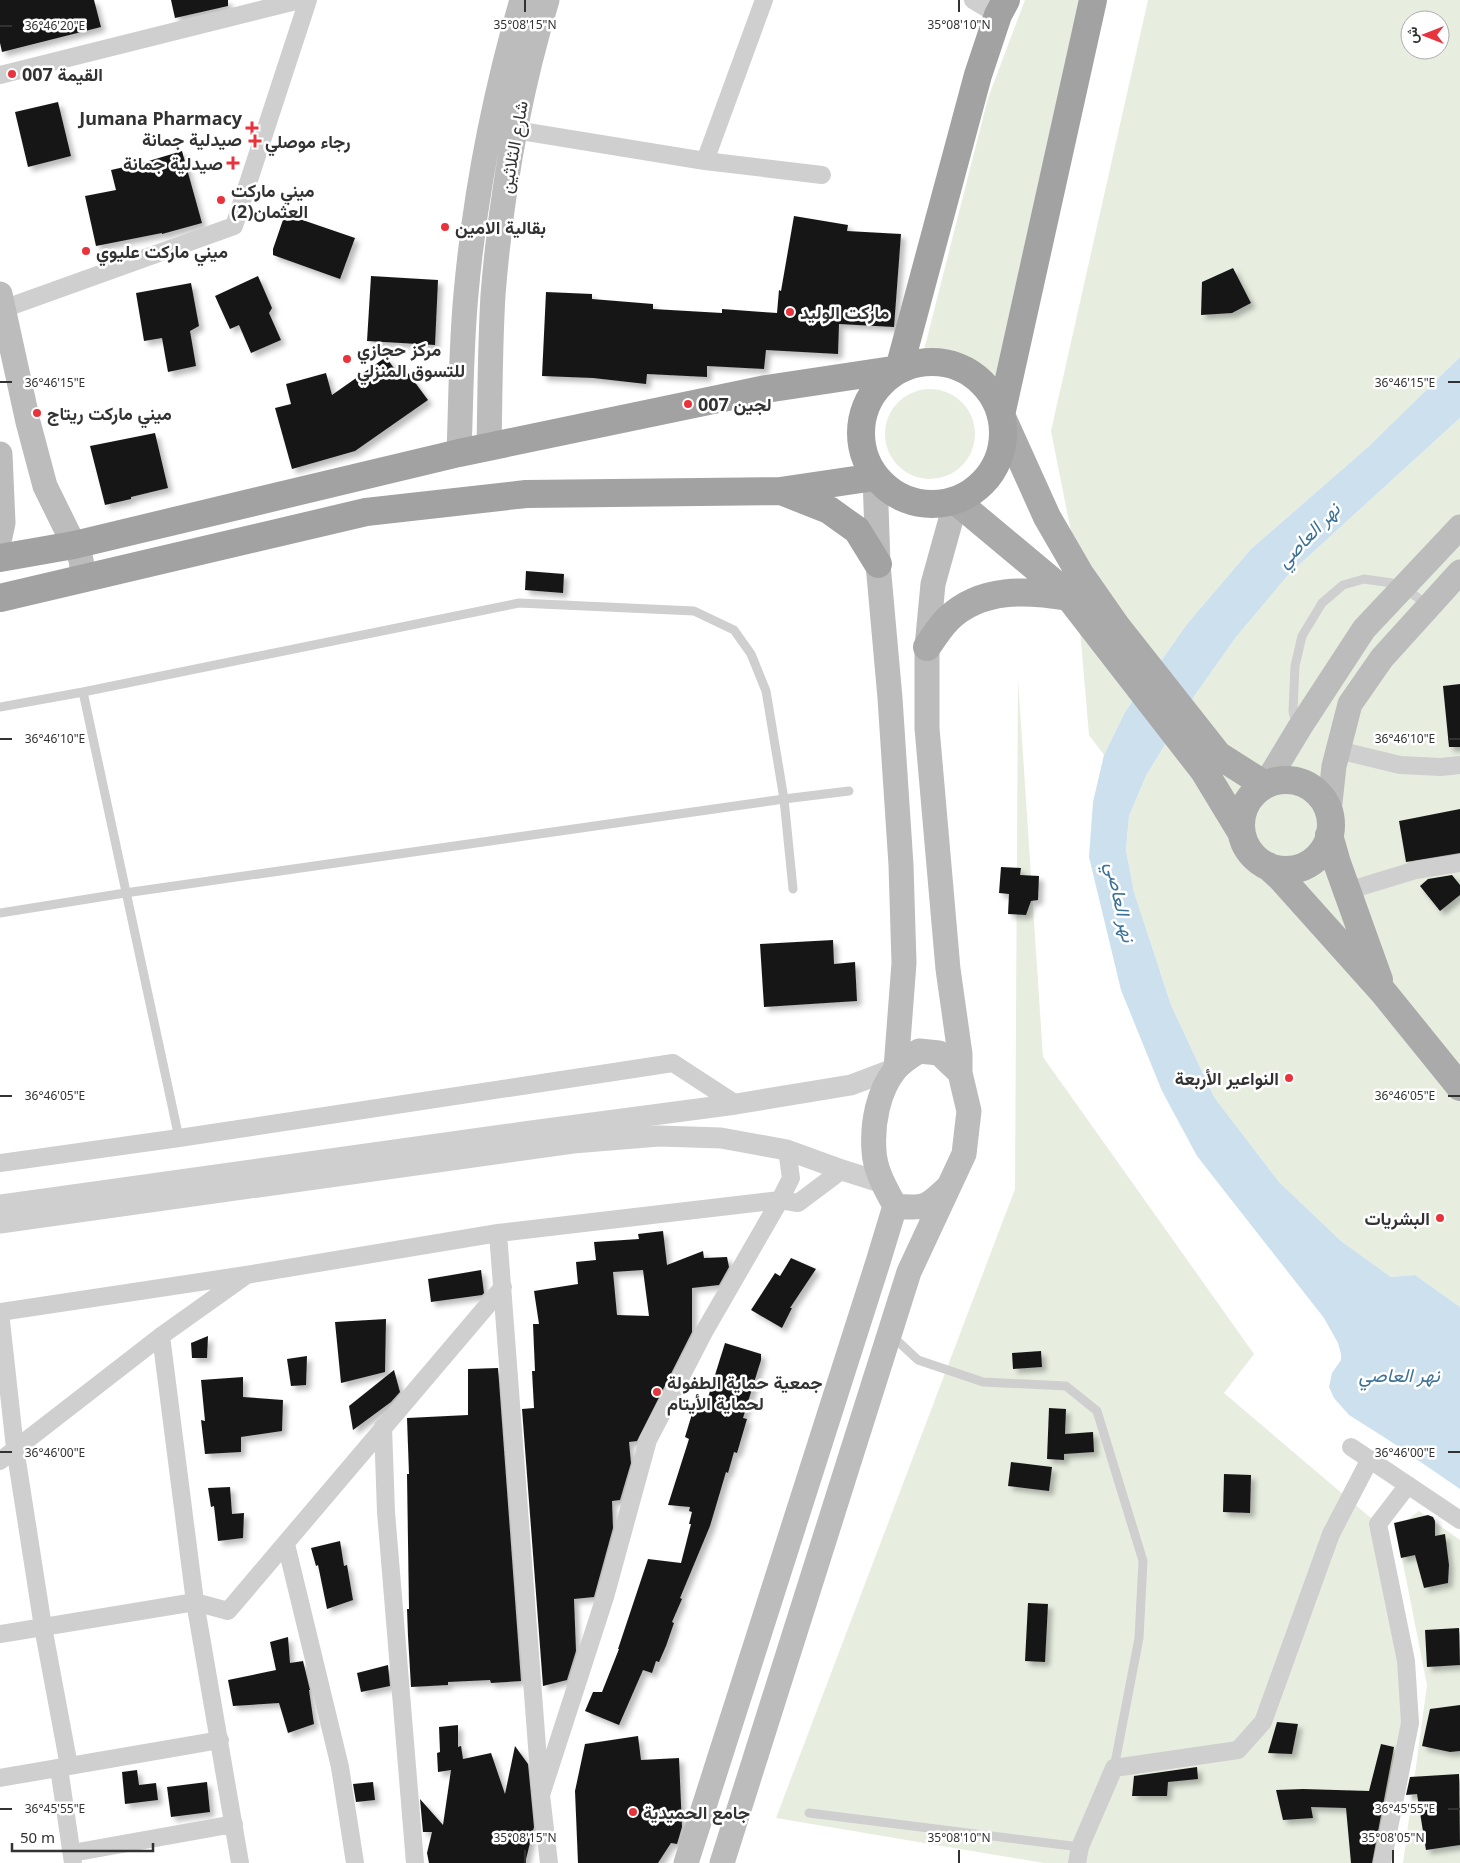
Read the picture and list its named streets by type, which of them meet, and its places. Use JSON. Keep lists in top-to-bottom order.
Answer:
{
  "streets": {
    "main road": ["شارع الثلاثين"]
  },
  "water": ["نهر العاصي"],
  "places": {
    "other": [
      "القيمة 007",
      "ميني ماركت العثمان(2)",
      "بقالية الامين",
      "ميني ماركت عليوي",
      "ماركت الوليد",
      "مركز حجازي للتسوق المنزلي",
      "لجين 007",
      "ميني ماركت ريتاج",
      "النواعير الأربعة",
      "البشريات",
      "جمعية حماية الطفولة لحماية الأيتام",
      "جامع الحميدية"
    ],
    "health": ["Jumana Pharmacy صيدلية جمانة", "رجاء موصلي", "صيدلية جمانة"]
  },
  "scale_bar": "50 m",
  "north": "left",
  "coordinates": [
    "35°08'15\"N",
    "35°08'10\"N",
    "36°46'20\"E",
    "36°46'15\"E",
    "36°46'10\"E",
    "36°46'05\"E",
    "36°46'00\"E",
    "36°45'55\"E",
    "35°08'05\"N"
  ]
}
